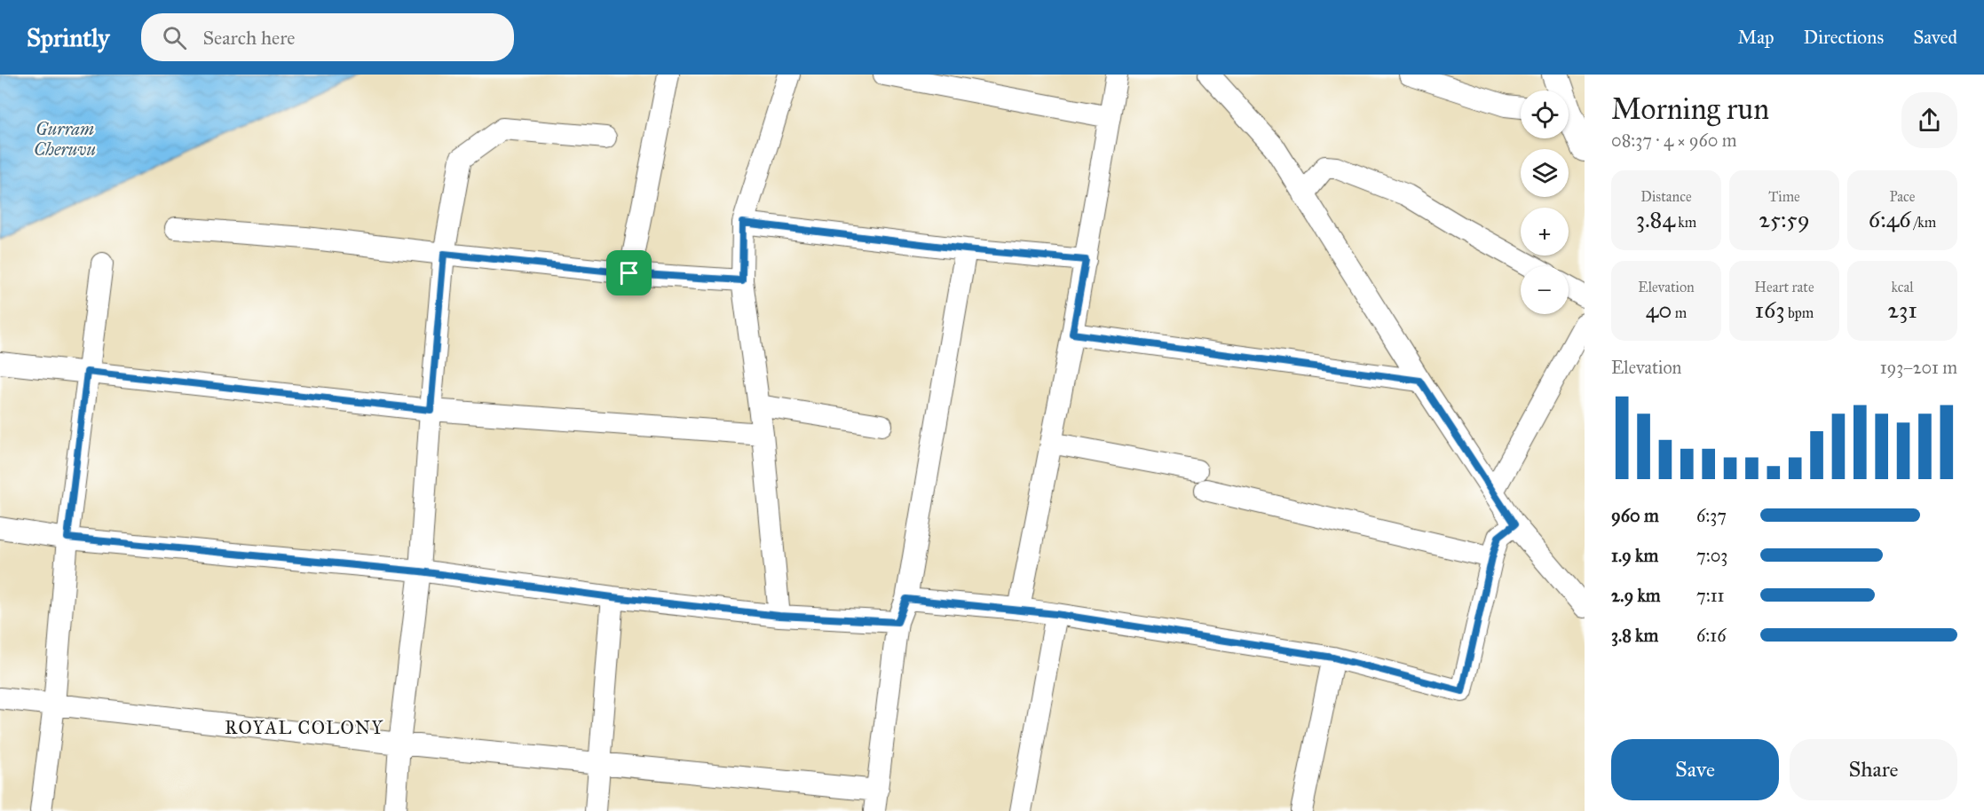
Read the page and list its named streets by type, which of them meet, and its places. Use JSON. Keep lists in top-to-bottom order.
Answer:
{
  "districts": ["ROYAL COLONY"],
  "water": ["Gurram Cheruvu"],
  "page": {
    "header": "Sprintly",
    "search": "Search here",
    "nav": ["Map", "Directions", "Saved"],
    "heading": ["Morning run", "08:37 · 4 × 960 m"],
    "map_buttons": ["+", "−"],
    "stats": [
      ["Distance", "3.84 km"],
      ["Time", "25:59"],
      ["Pace", "6:46 /km"],
      ["Elevation", "40 m"],
      ["Heart rate", "163 bpm"],
      ["kcal", "231"]
    ],
    "chart": ["Elevation", "193–201 m"],
    "list": [
      {
        "name": "960 m",
        "note": "6:37"
      },
      {
        "name": "1.9 km",
        "note": "7:03"
      },
      {
        "name": "2.9 km",
        "note": "7:11"
      },
      {
        "name": "3.8 km",
        "note": "6:16"
      }
    ],
    "buttons": ["Save", "Share"]
  }
}
